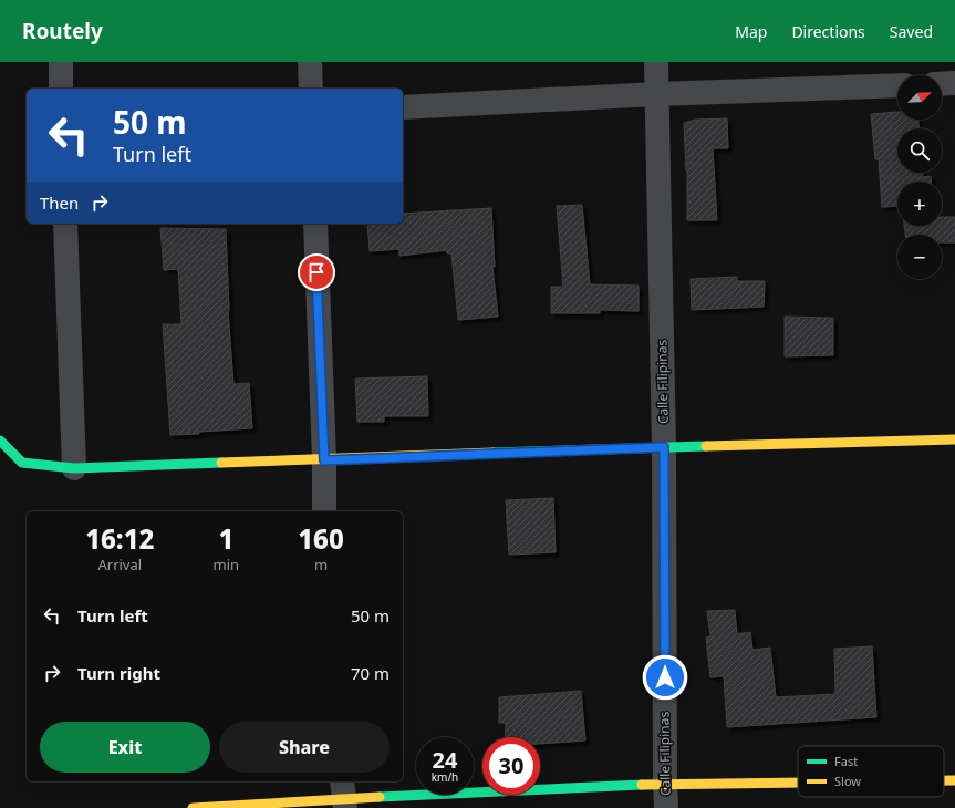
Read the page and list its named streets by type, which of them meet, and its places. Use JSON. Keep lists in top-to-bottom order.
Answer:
{
  "streets": {
    "street": ["Calle Filipinas"]
  },
  "legend": ["Fast", "Slow"],
  "north": "top right",
  "page": {
    "header": "Routely",
    "nav": ["Map", "Directions", "Saved"],
    "map_buttons": ["+", "−"],
    "turn": ["50 m", "Turn left"],
    "then": "Then",
    "eta": [
      "16:12",
      "Arrival",
      "1",
      "min",
      "160",
      "m"
    ],
    "list": [
      {
        "name": "Turn left",
        "value": "50 m"
      },
      {
        "name": "Turn right",
        "value": "70 m"
      }
    ],
    "buttons": ["Exit", "Share"],
    "speed": "24 km/h",
    "limit": "30"
  }
}
